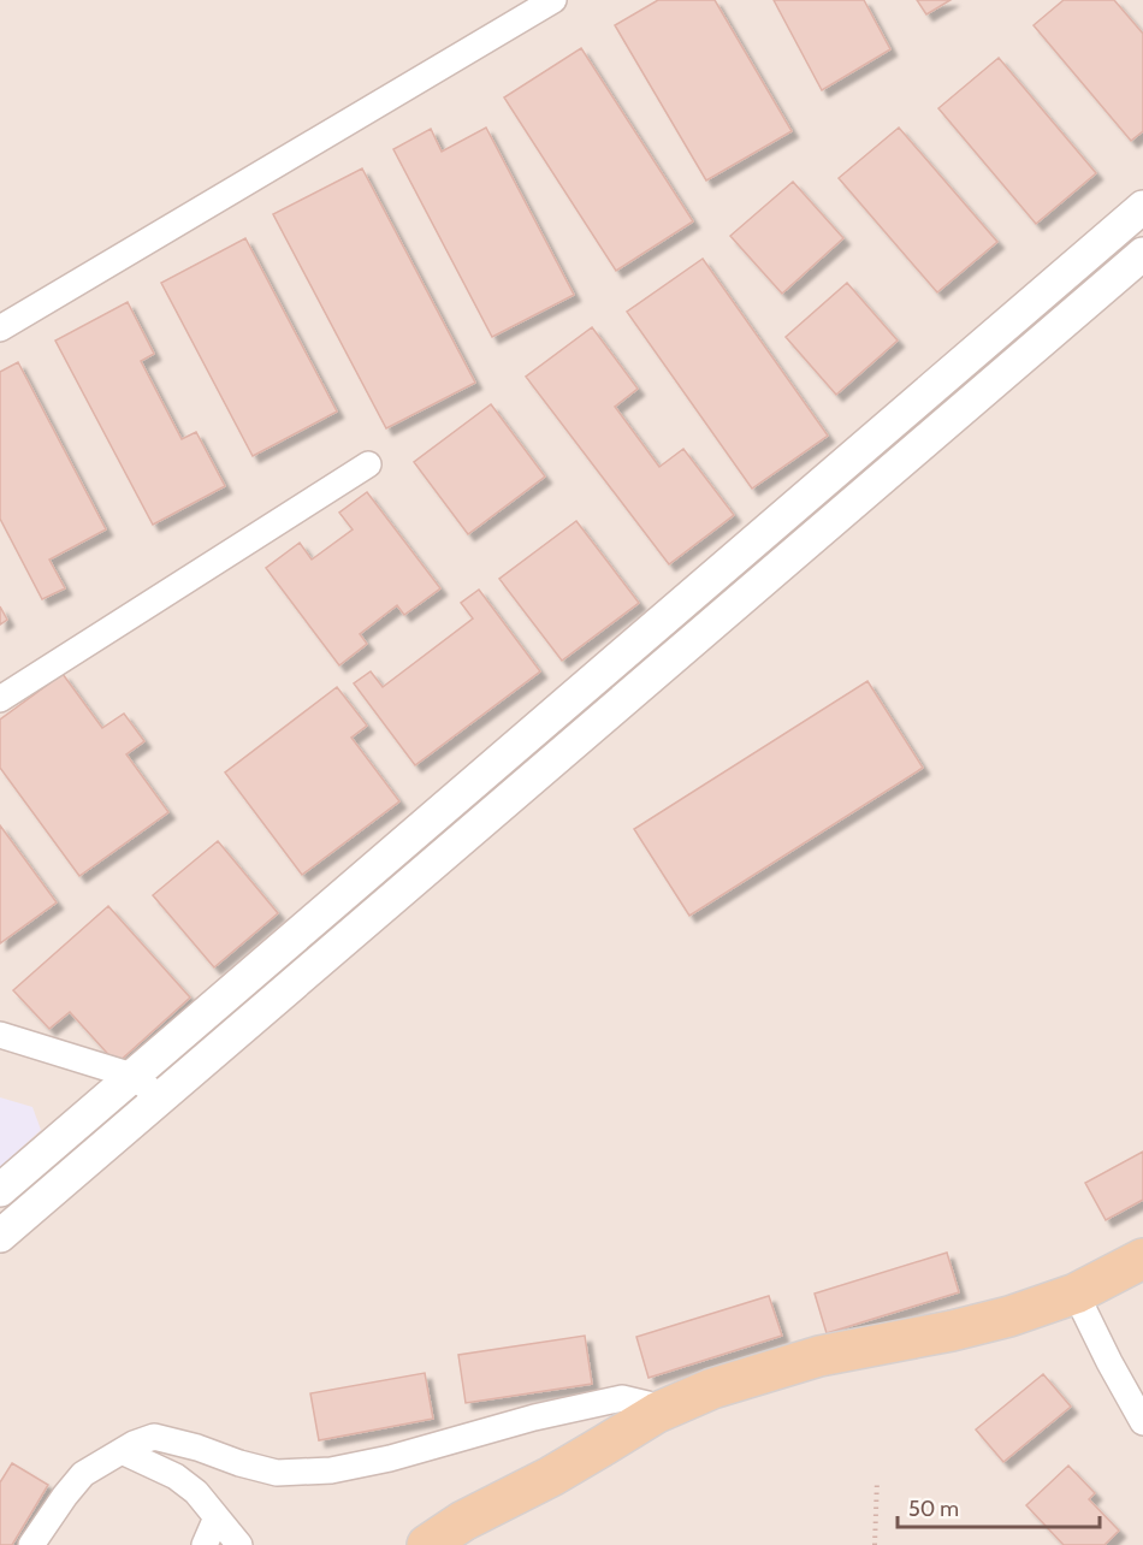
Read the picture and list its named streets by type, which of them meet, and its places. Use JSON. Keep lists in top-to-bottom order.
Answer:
{
  "scale_bar": "50 m"
}
